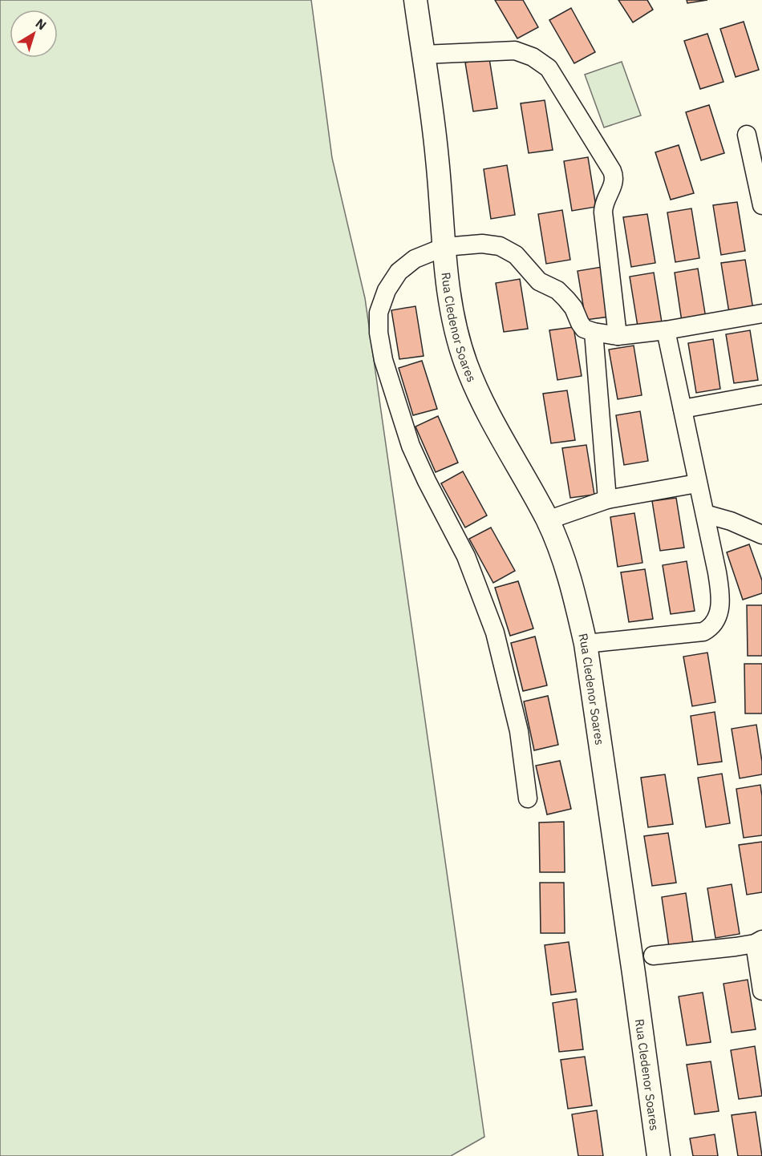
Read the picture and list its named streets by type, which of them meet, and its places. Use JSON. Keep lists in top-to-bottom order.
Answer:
{
  "streets": {
    "street": ["Rua Cledenor Soares"]
  },
  "north": "top right"
}
